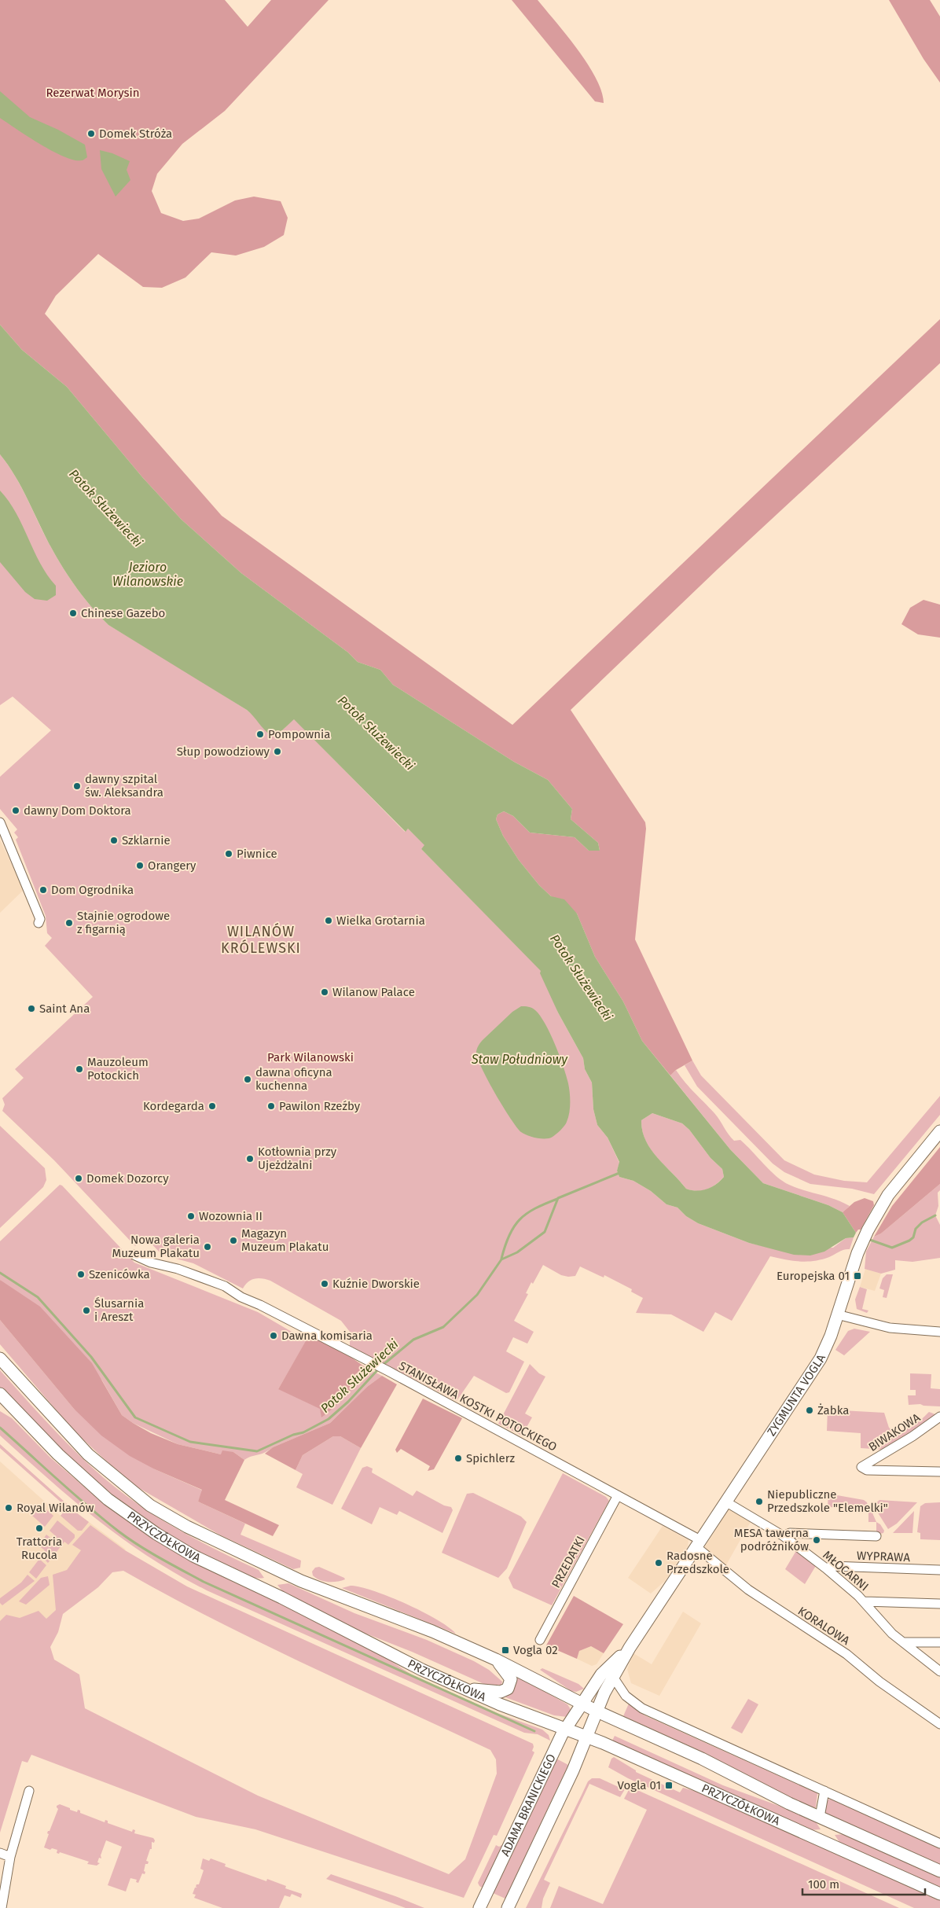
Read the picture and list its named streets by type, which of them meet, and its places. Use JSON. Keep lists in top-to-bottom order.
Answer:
{
  "streets": {
    "main road": ["ZYGMUNTA VOGLA", "PRZYCZÓŁKOWA", "ADAMA BRANICKIEGO"],
    "street": [
      "STANISŁAWA KOSTKI POTOCKIEGO",
      "BIWAKOWA",
      "WYPRAWA",
      "PRZEDATKI",
      "MŁOCARNI",
      "KORALOWA"
    ]
  },
  "crossings": [
    ["ZYGMUNTA VOGLA", "STANISŁAWA KOSTKI POTOCKIEGO"],
    ["ZYGMUNTA VOGLA", "PRZYCZÓŁKOWA"],
    ["ZYGMUNTA VOGLA", "MŁOCARNI"],
    ["ZYGMUNTA VOGLA", "KORALOWA"],
    ["ZYGMUNTA VOGLA", "ADAMA BRANICKIEGO"],
    ["STANISŁAWA KOSTKI POTOCKIEGO", "PRZEDATKI"],
    ["STANISŁAWA KOSTKI POTOCKIEGO", "KORALOWA"],
    ["PRZYCZÓŁKOWA", "ADAMA BRANICKIEGO"],
    ["WYPRAWA", "MŁOCARNI"]
  ],
  "districts": ["WILANÓW KRÓLEWSKI"],
  "water": ["Potok Służewiecki", "Jezioro Wilanowskie", "Staw Południowy"],
  "parks": ["Rezerwat Morysin", "Park Wilanowski"],
  "places": {
    "other": [
      "Domek Stróża",
      "Chinese Gazebo",
      "Pompownia",
      "Słup powodziowy",
      "dawny szpital św. Aleksandra",
      "dawny Dom Doktora",
      "Szklarnie",
      "Piwnice",
      "Orangery",
      "Dom Ogrodnika",
      "Wielka Grotarnia",
      "Stajnie ogrodowe z figarnią",
      "Wilanow Palace",
      "Saint Ana",
      "Mauzoleum Potockich",
      "dawna oficyna kuchenna",
      "Kordegarda",
      "Pawilon Rzeźby",
      "Kotłownia przy Ujeżdżalni",
      "Domek Dozorcy",
      "Wozownia II",
      "Magazyn Muzeum Plakatu",
      "Nowa galeria Muzeum Plakatu",
      "Szenicówka",
      "Kuźnie Dworskie",
      "Ślusarnia i Areszt",
      "Dawna komisaria",
      "Żabka",
      "Spichlerz",
      "Niepubliczne Przedszkole \"Elemelki\"",
      "Royal Wilanów",
      "Trattoria Rucola",
      "MESA tawerna podróżników",
      "Radosne Przedszkole"
    ],
    "transit": ["Europejska 01", "Vogla 02", "Vogla 01"]
  },
  "scale_bar": "100 m"
}
